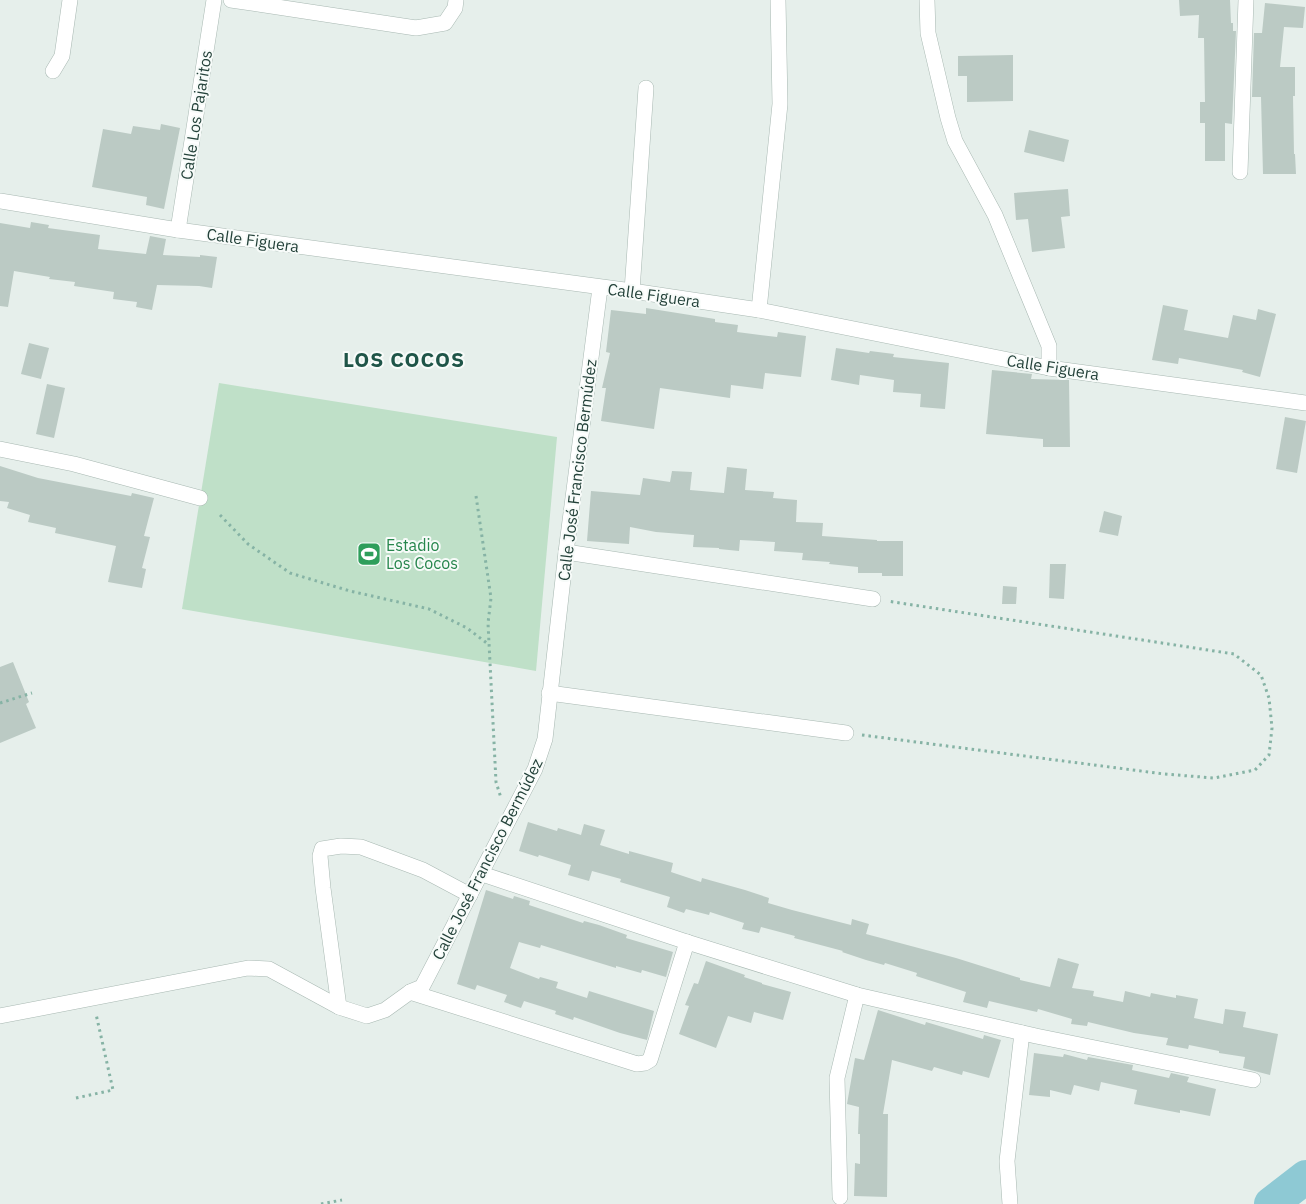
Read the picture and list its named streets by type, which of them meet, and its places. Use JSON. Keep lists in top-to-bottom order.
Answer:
{
  "streets": {
    "street": ["Calle Los Pajaritos", "Calle Figuera", "Calle José Francisco Bermúdez"]
  },
  "crossings": [
    ["Calle Los Pajaritos", "Calle Figuera"],
    ["Calle Figuera", "Calle José Francisco Bermúdez"]
  ],
  "districts": ["LOS COCOS"],
  "places": {
    "sports": ["Estadio Los Cocos"]
  }
}
